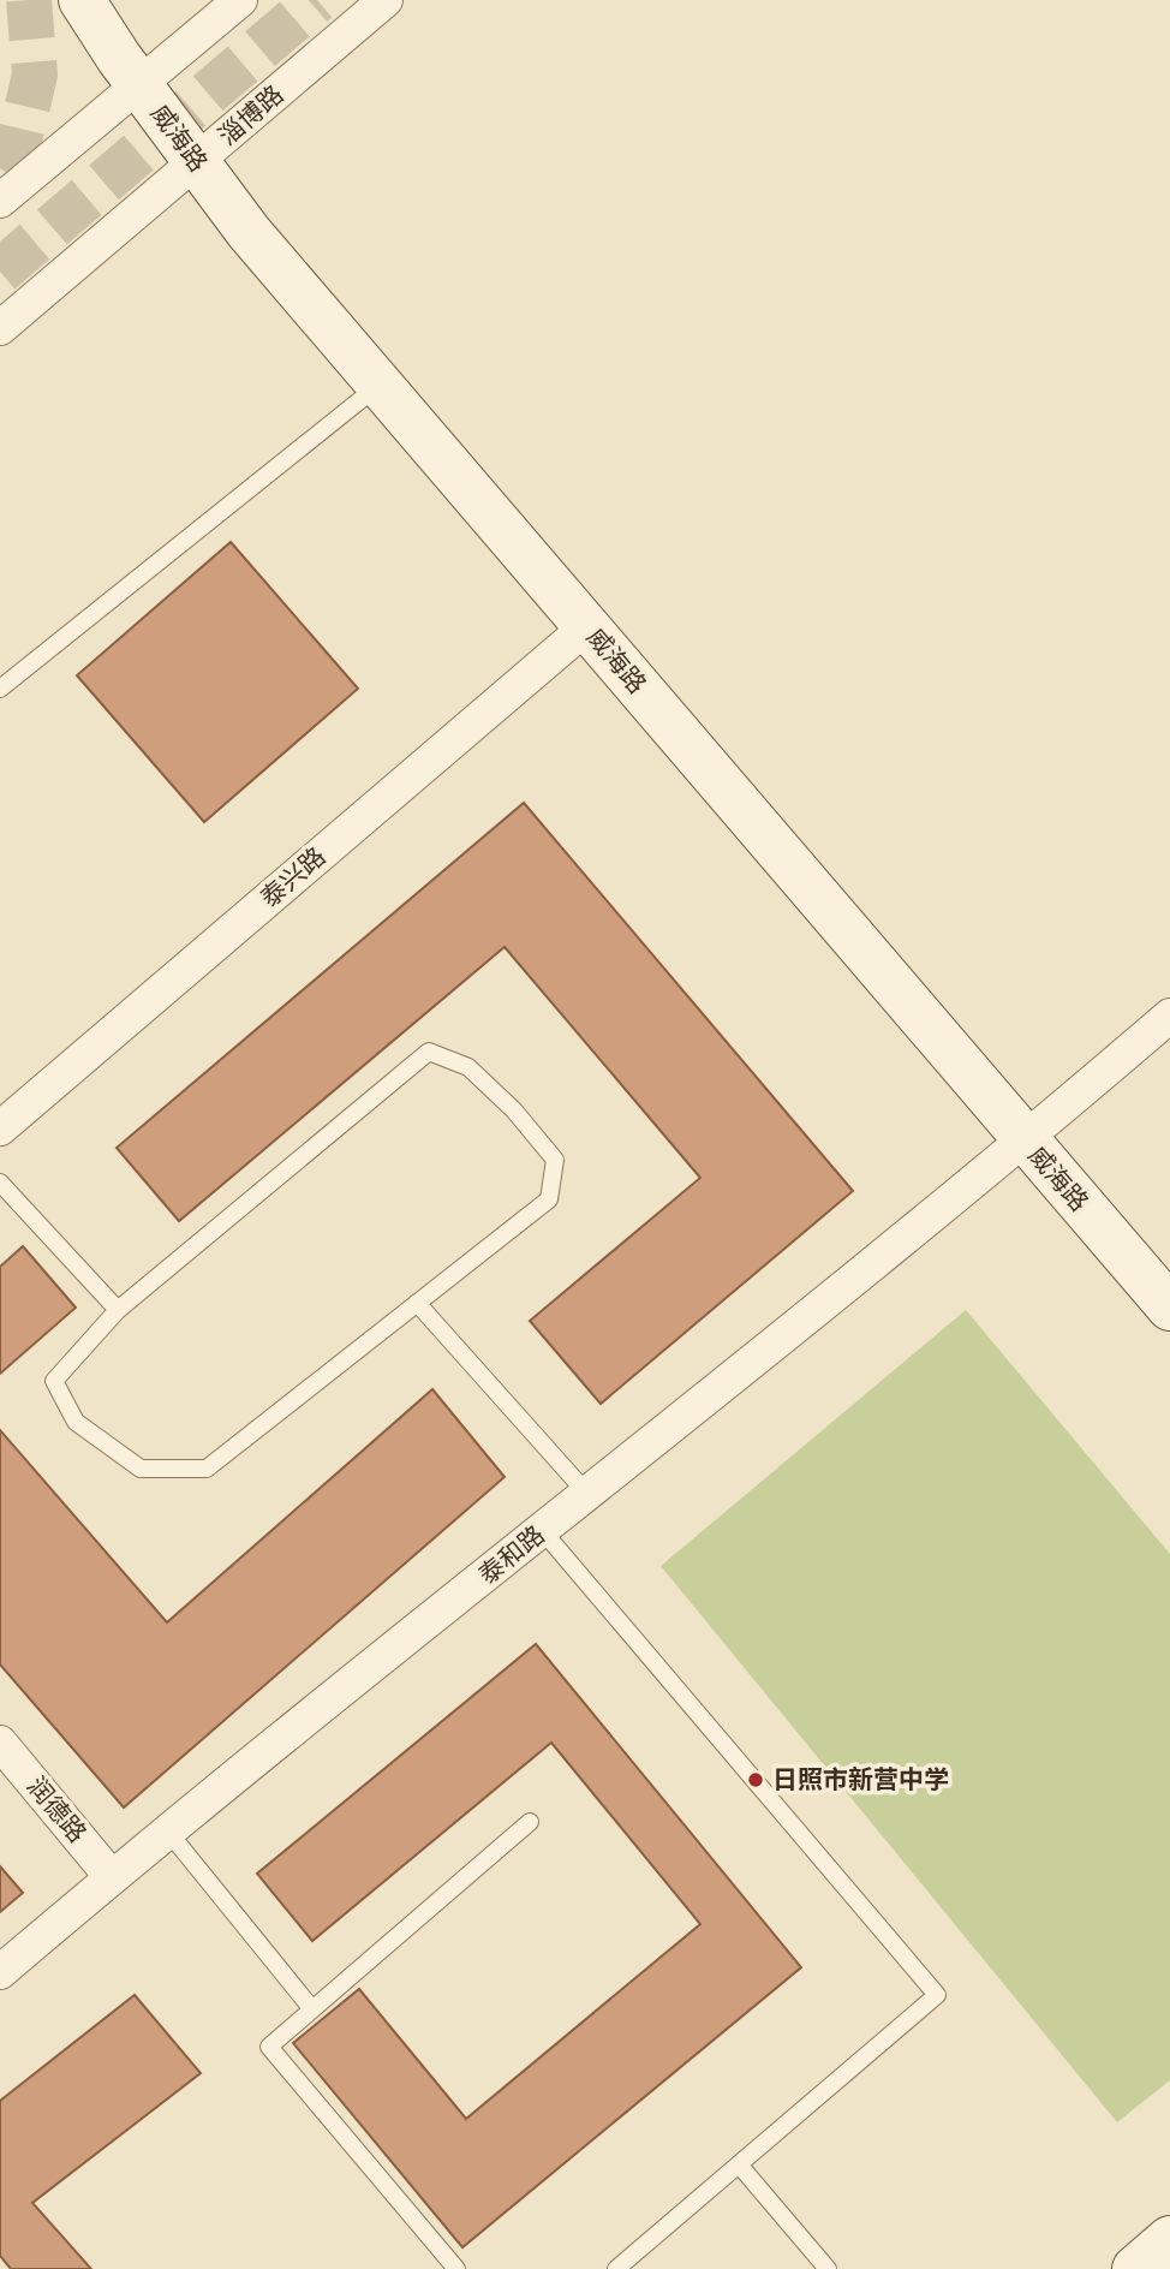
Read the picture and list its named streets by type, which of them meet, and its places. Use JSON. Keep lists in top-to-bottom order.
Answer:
{
  "streets": {
    "main road": ["威海路"],
    "street": [
      "淄博路",
      "泰兴路",
      "泰和路",
      "润德路"
    ]
  },
  "crossings": [
    ["淄博路", "威海路"],
    ["威海路", "泰兴路"],
    ["威海路", "泰和路"],
    ["泰和路", "润德路"]
  ],
  "places": ["日照市新营中学"]
}
